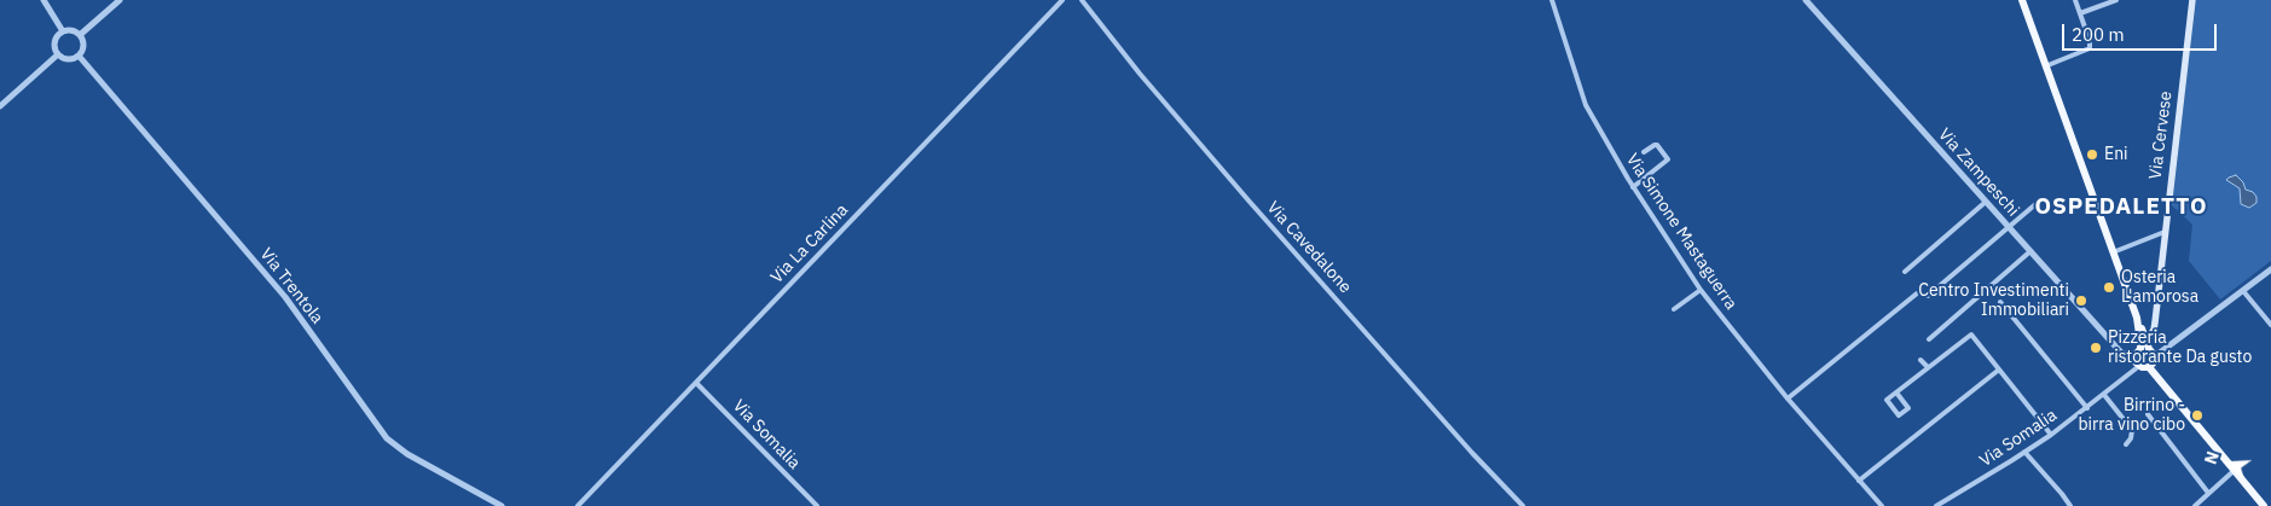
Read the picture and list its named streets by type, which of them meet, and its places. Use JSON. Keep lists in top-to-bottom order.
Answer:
{
  "streets": {
    "main road": ["Via Cervese"],
    "street": [
      "Via Zampeschi",
      "Via Simone Mastaguerra",
      "Via La Carlina",
      "Via Cavedalone",
      "Via Trentola",
      "Via Somalia"
    ]
  },
  "crossings": [
    ["Via Cervese", "Via Zampeschi"],
    ["Via Cervese", "Via Somalia"],
    ["Via Zampeschi", "Via Somalia"],
    ["Via La Carlina", "Via Somalia"]
  ],
  "districts": ["OSPEDALETTO"],
  "places": [
    "Eni",
    "Osteria L'amorosa",
    "Centro Investimenti Immobiliari",
    "Pizzeria ristorante Da gusto",
    "Birrino - birra vino cibo"
  ],
  "scale_bar": "200 m",
  "north": "left"
}
